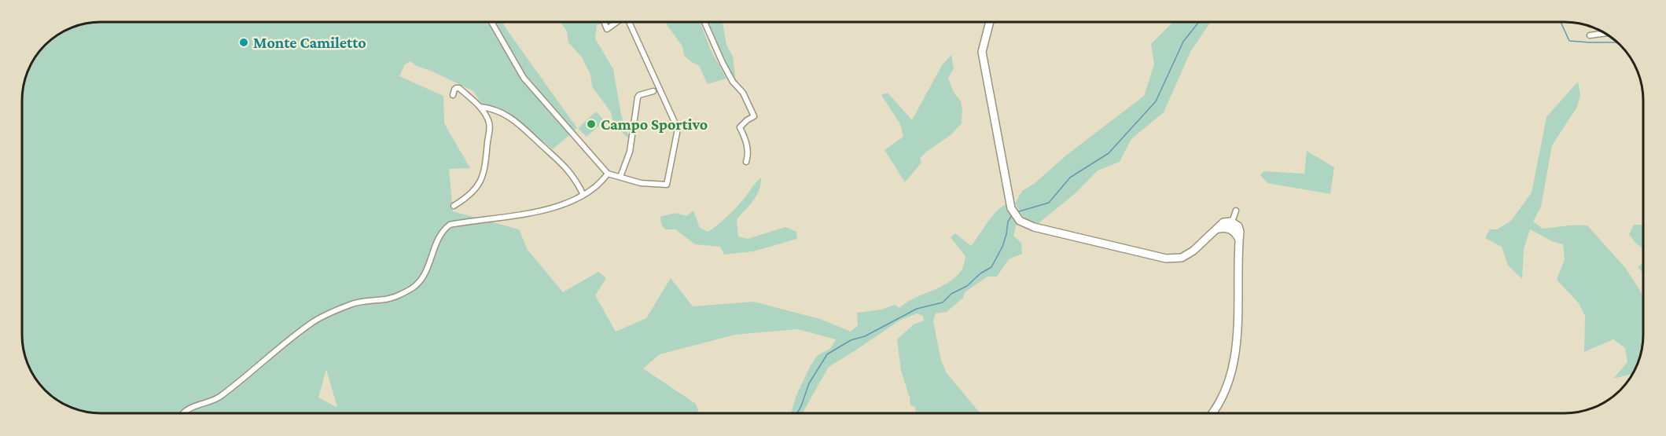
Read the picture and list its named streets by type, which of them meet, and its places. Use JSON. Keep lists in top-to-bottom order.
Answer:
{
  "places": ["Monte Camiletto", "Campo Sportivo"]
}
